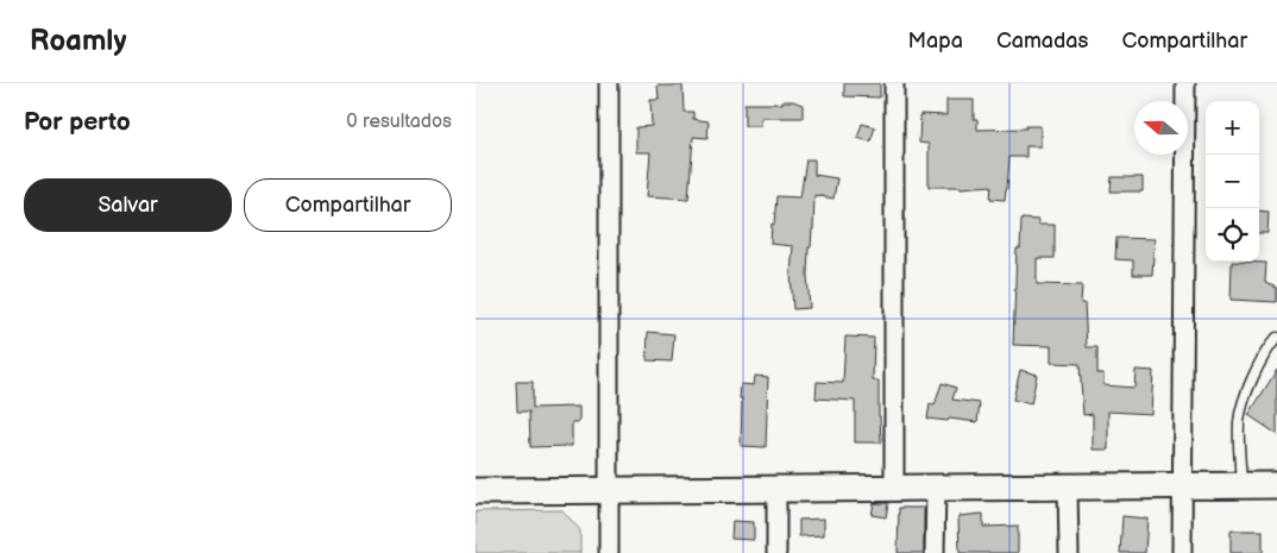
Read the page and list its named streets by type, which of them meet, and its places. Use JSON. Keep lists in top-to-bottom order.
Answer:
{
  "north": "left",
  "page": {
    "header": "Roamly",
    "nav": ["Mapa", "Camadas", "Compartilhar"],
    "heading": ["Por perto", "0 resultados"],
    "map_buttons": ["+", "−"],
    "buttons": ["Salvar", "Compartilhar"]
  }
}
